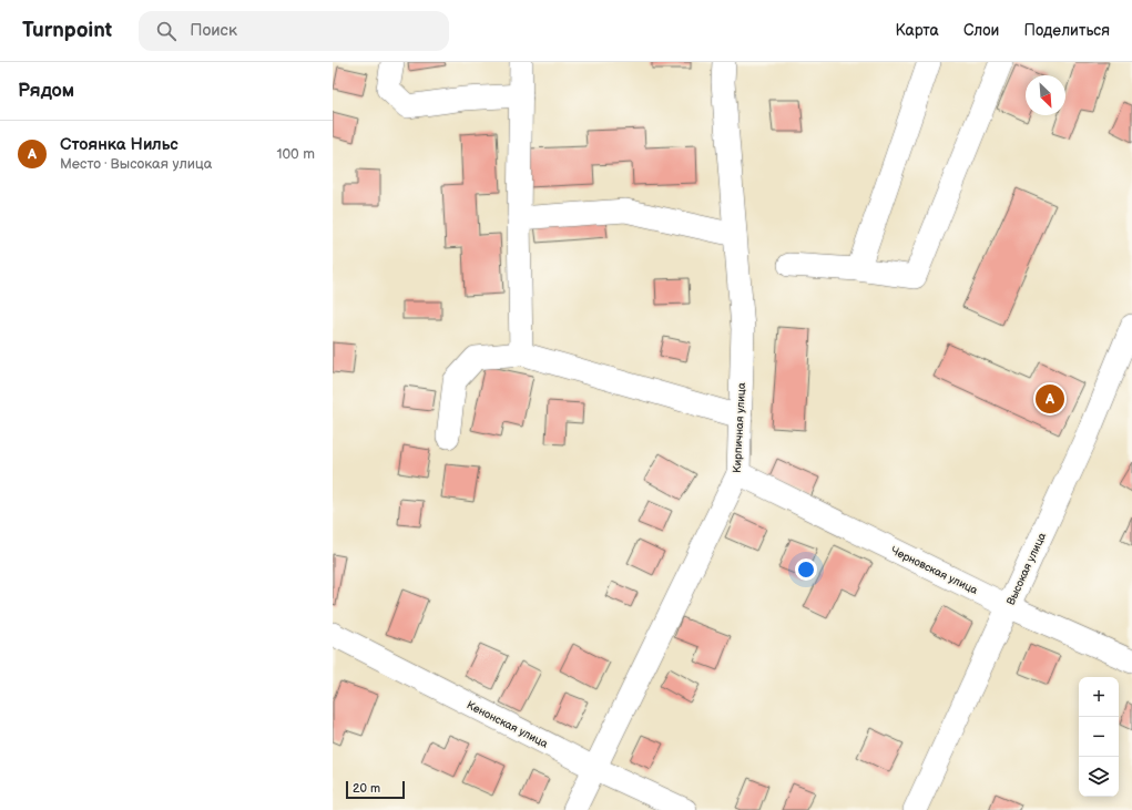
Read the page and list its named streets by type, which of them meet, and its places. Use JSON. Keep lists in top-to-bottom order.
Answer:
{
  "streets": {
    "street": [
      "Кирпичная улица",
      "Высокая улица",
      "Черновская улица",
      "Кенонская улица"
    ]
  },
  "crossings": [
    ["Кирпичная улица", "Черновская улица"],
    ["Кирпичная улица", "Кенонская улица"],
    ["Высокая улица", "Черновская улица"]
  ],
  "scale_bar": "20 m",
  "north": "bottom right",
  "page": {
    "header": "Turnpoint",
    "search": "Поиск",
    "nav": ["Карта", "Слои", "Поделиться"],
    "heading": "Рядом",
    "list": [
      {
        "mark": "A",
        "name": "Стоянка Нильс",
        "note": "Место · Высокая улица",
        "value": "100 m"
      }
    ],
    "pins": "A",
    "map_buttons": ["+", "−"],
    "scale": "20 m"
  }
}
